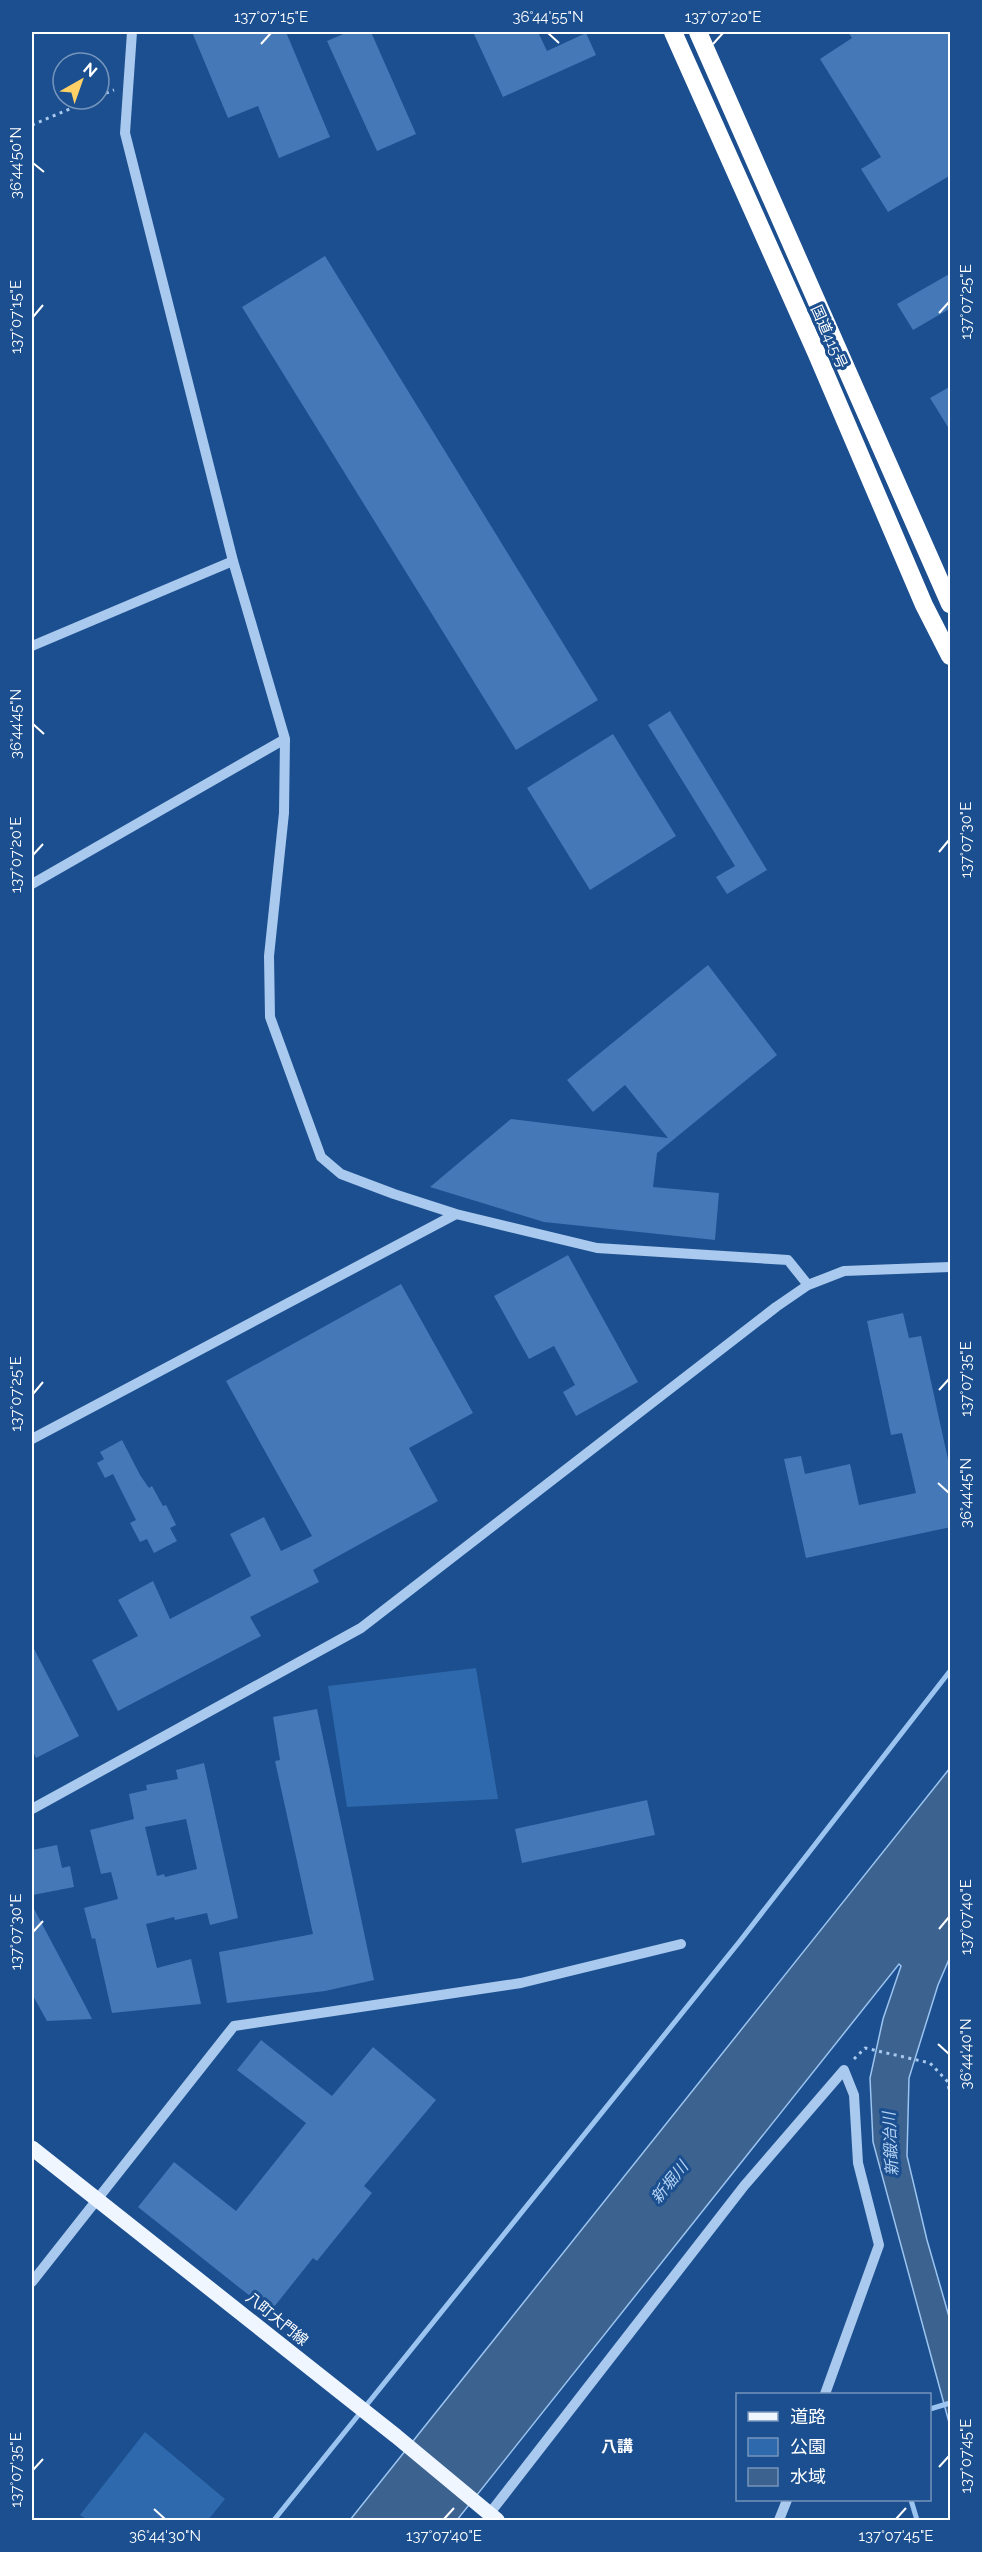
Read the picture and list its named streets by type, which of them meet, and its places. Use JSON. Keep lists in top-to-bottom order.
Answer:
{
  "streets": {
    "highway": ["国道415号"],
    "main road": ["八町大門線"]
  },
  "districts": ["八講"],
  "water": ["新鍛冶川", "新堀川"],
  "legend": ["道路", "公園", "水域"],
  "north": "top right",
  "coordinates": [
    "137°07'15\"E",
    "36°44'55\"N",
    "137°07'20\"E",
    "36°44'50\"N",
    "137°07'25\"E",
    "36°44'45\"N",
    "137°07'30\"E",
    "137°07'35\"E",
    "137°07'40\"E",
    "36°44'40\"N",
    "137°07'45\"E",
    "36°44'30\"N"
  ]
}
